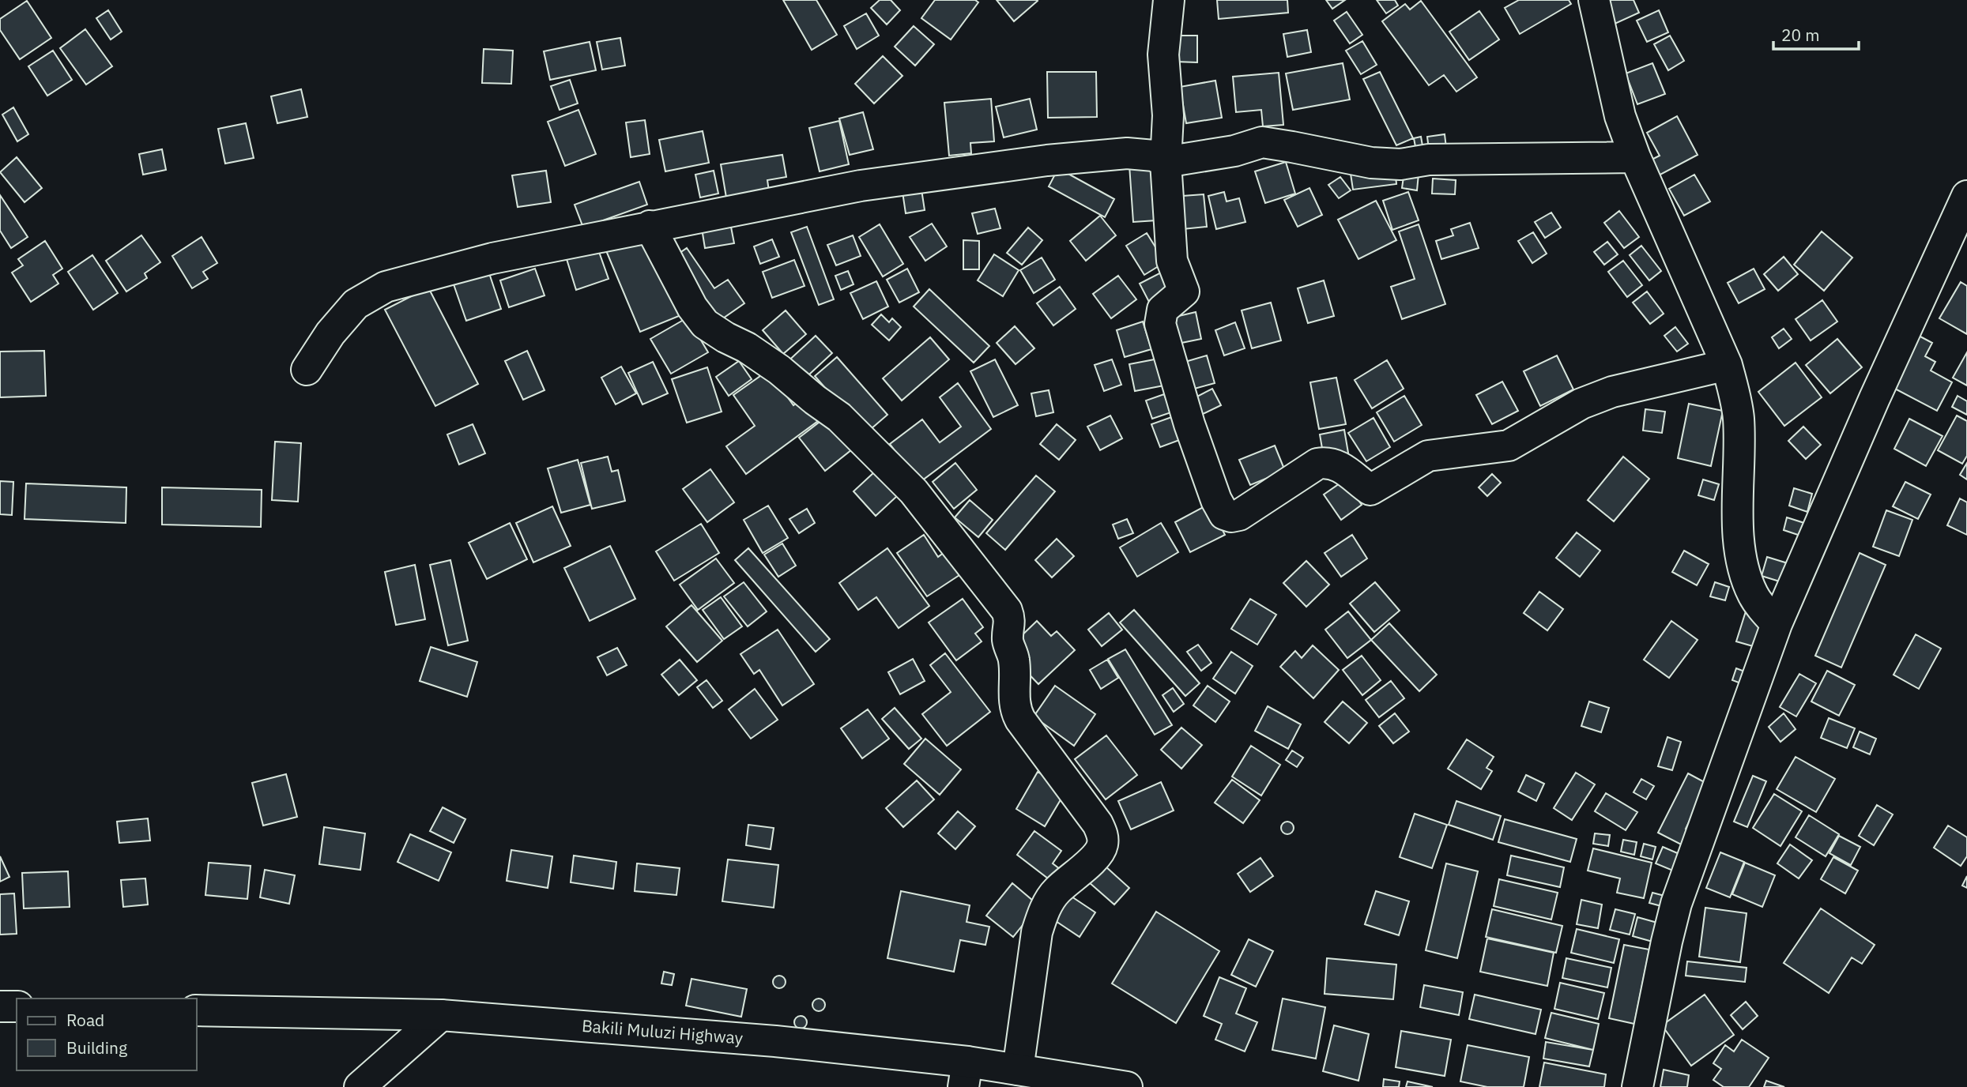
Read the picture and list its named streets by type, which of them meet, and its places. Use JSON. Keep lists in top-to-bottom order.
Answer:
{
  "streets": {
    "main road": ["Bakili Muluzi Highway"]
  },
  "legend": ["Road", "Building"],
  "scale_bar": "20 m"
}
